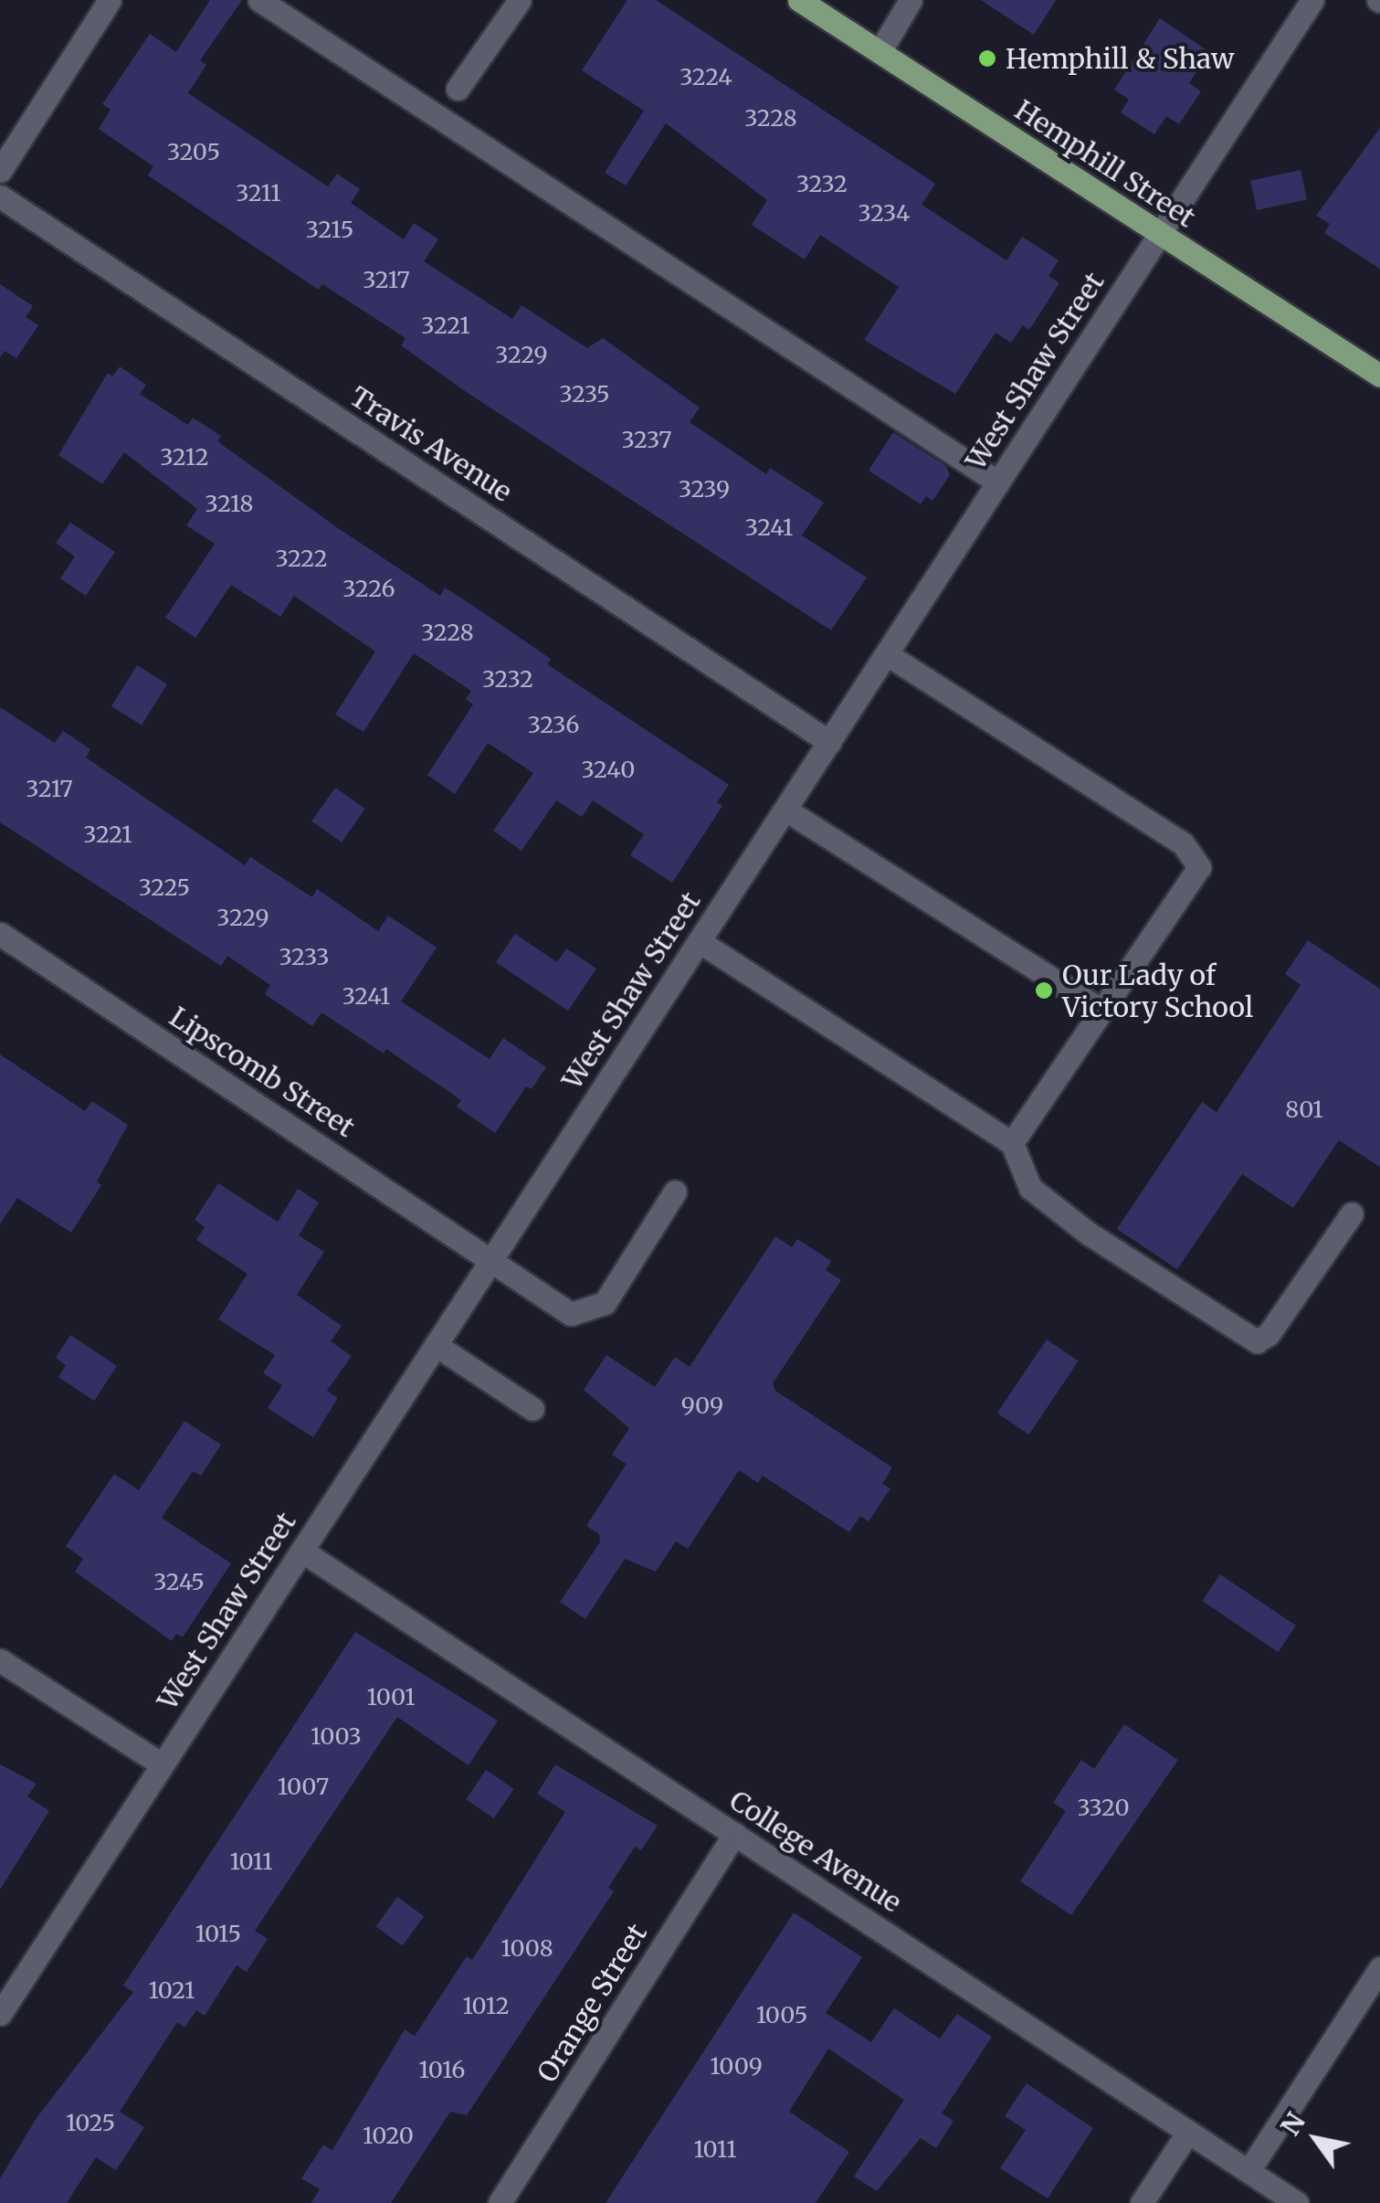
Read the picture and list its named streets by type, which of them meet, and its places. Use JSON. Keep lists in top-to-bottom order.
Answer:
{
  "streets": {
    "main road": ["Hemphill Street"],
    "street": [
      "West Shaw Street",
      "Travis Avenue",
      "Lipscomb Street",
      "College Avenue",
      "Orange Street"
    ]
  },
  "crossings": [
    ["Hemphill Street", "West Shaw Street"],
    ["West Shaw Street", "Travis Avenue"],
    ["West Shaw Street", "Lipscomb Street"],
    ["West Shaw Street", "College Avenue"],
    ["College Avenue", "Orange Street"]
  ],
  "places": ["Hemphill & Shaw", "Our Lady of Victory School"],
  "house_numbers": [
    "3224",
    "3228",
    "3205",
    "3232",
    "3211",
    "3234",
    "3215",
    "3217",
    "3221",
    "3229",
    "3235",
    "3237",
    "3212",
    "3239",
    "3218",
    "3241",
    "3222",
    "3226",
    "3228",
    "3232",
    "3236",
    "3240",
    "3217",
    "3221",
    "3225",
    "3229",
    "3233",
    "3241",
    "801",
    "909",
    "3245",
    "1001",
    "1003",
    "1007",
    "3320",
    "1011",
    "1015",
    "1008",
    "1021",
    "1012",
    "1005",
    "1009",
    "1016",
    "1025",
    "1020",
    "1011"
  ],
  "north": "top left"
}
